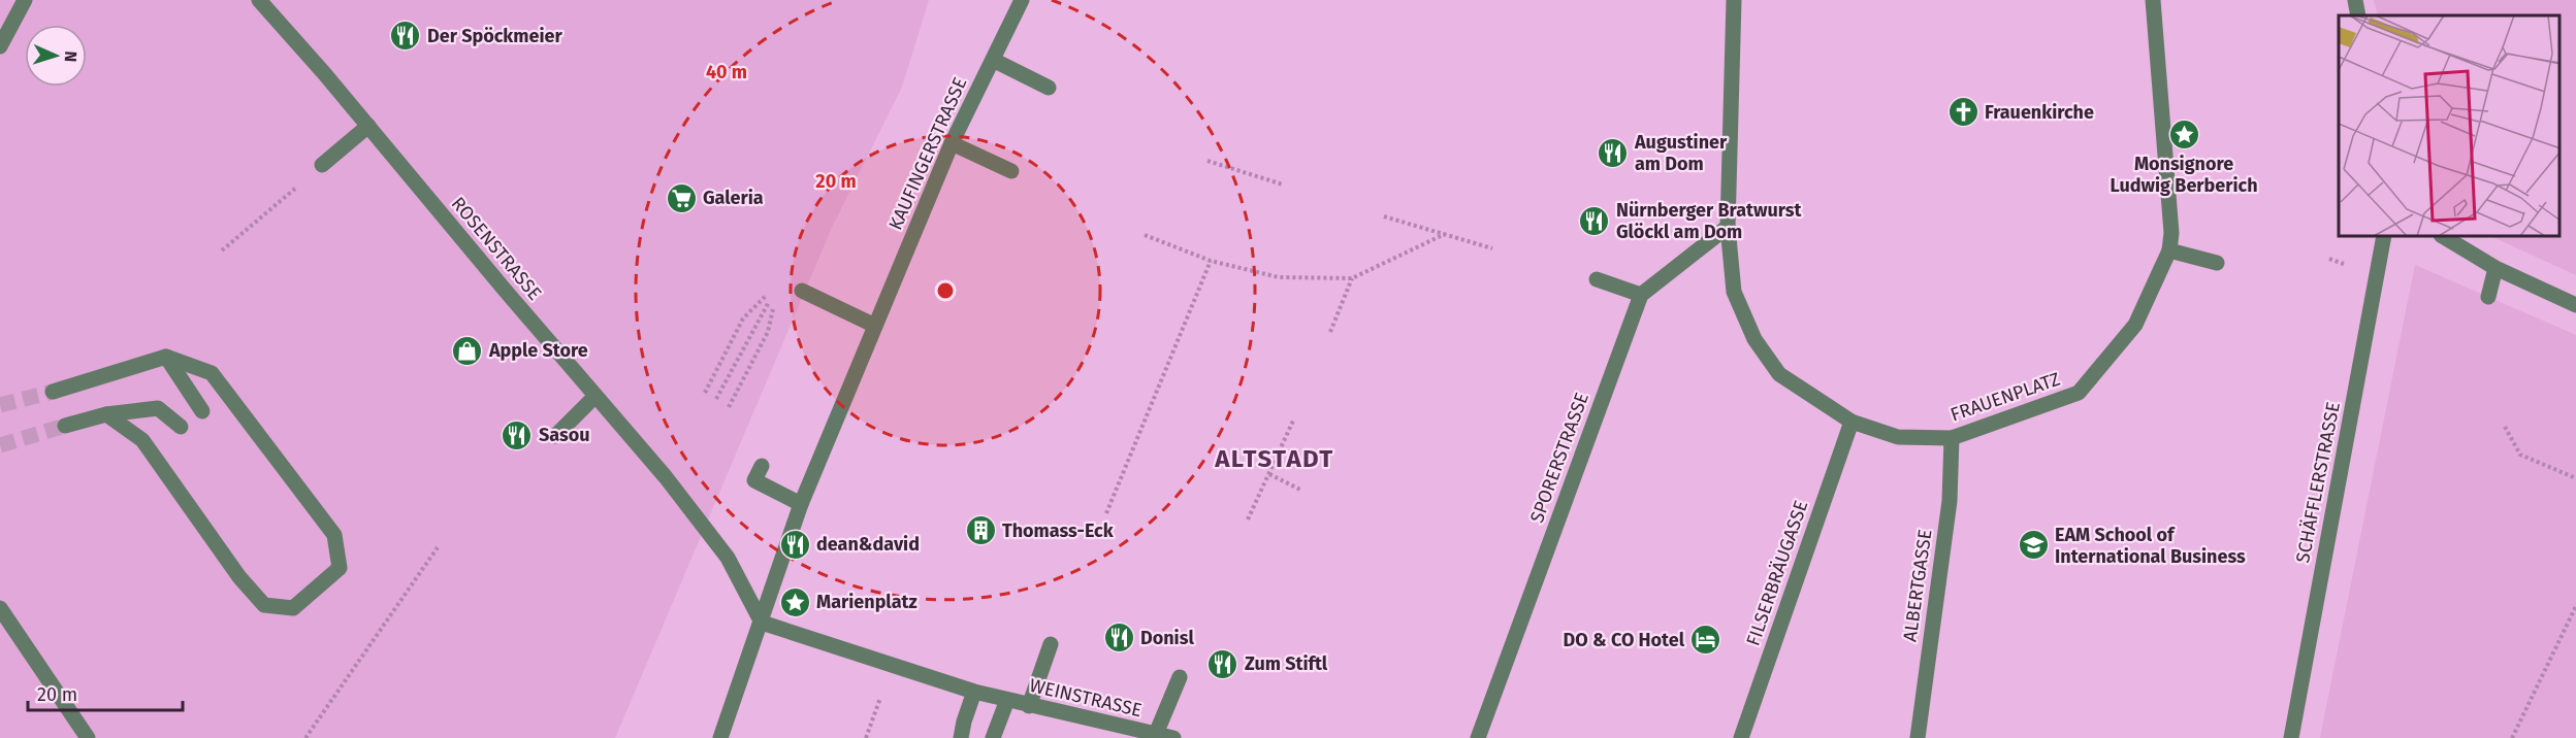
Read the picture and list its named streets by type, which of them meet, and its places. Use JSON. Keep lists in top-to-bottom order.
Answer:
{
  "streets": {
    "street": [
      "KAUFINGERSTRASSE",
      "ROSENSTRASSE",
      "FRAUENPLATZ",
      "SPORERSTRASSE",
      "SCHÄFFLERSTRASSE",
      "FILSERBRÄUGASSE",
      "ALBERTGASSE",
      "WEINSTRASSE"
    ]
  },
  "crossings": [
    ["KAUFINGERSTRASSE", "ROSENSTRASSE"],
    ["FRAUENPLATZ", "FILSERBRÄUGASSE"],
    ["FRAUENPLATZ", "ALBERTGASSE"]
  ],
  "districts": ["ALTSTADT"],
  "places": {
    "restaurant": [
      "Der Spöckmeier",
      "Augustiner am Dom",
      "Nürnberger Bratwurst Glöckl am Dom",
      "Sasou",
      "dean&david",
      "Donisl",
      "Zum Stiftl"
    ],
    "church": ["Frauenkirche"],
    "place": ["Monsignore Ludwig Berberich", "Marienplatz"],
    "supermarket": ["Galeria"],
    "shop": ["Apple Store"],
    "building": ["Thomass-Eck"],
    "school or university": ["EAM School of International Business"],
    "hotel": ["DO & CO Hotel"]
  },
  "scale_bar": "20 m",
  "north": "right",
  "rings": ["40 m", "20 m"]
}
